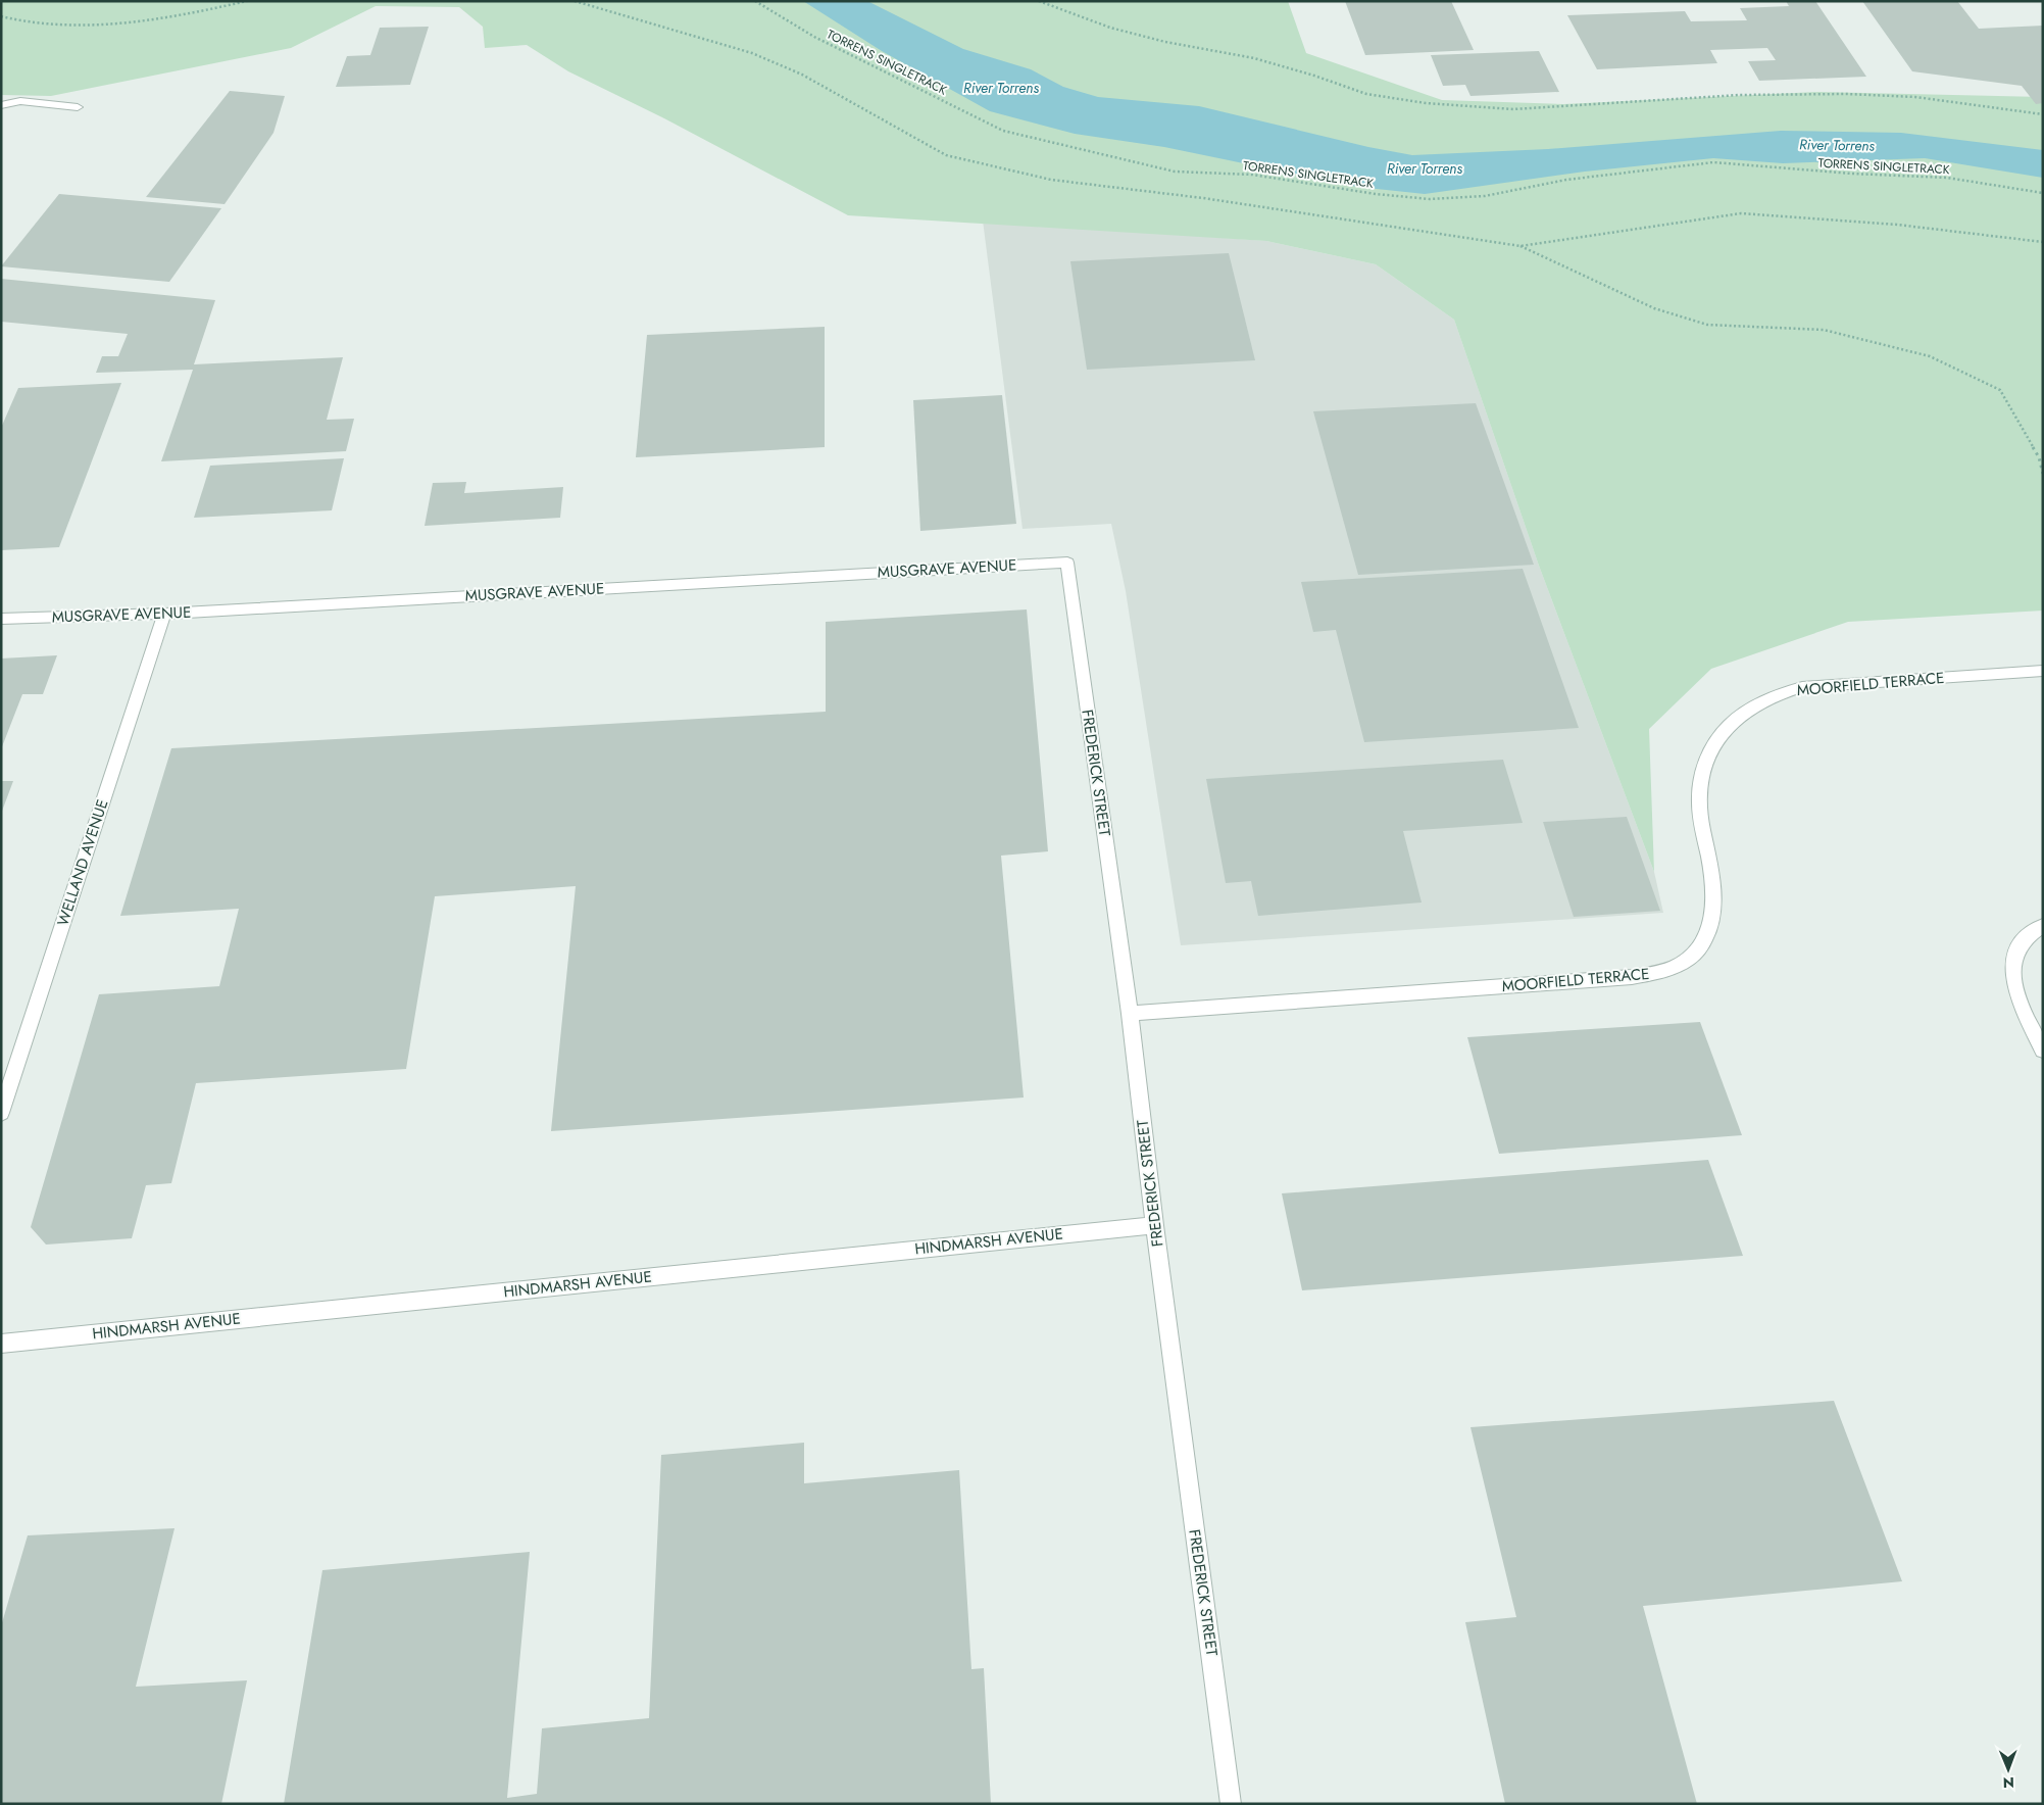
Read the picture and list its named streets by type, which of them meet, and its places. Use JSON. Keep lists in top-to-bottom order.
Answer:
{
  "streets": {
    "street": [
      "MUSGRAVE AVENUE",
      "MOORFIELD TERRACE",
      "FREDERICK STREET",
      "WELLAND AVENUE",
      "HINDMARSH AVENUE"
    ],
    "path": ["TORRENS SINGLETRACK"]
  },
  "crossings": [
    ["MUSGRAVE AVENUE", "FREDERICK STREET"],
    ["MUSGRAVE AVENUE", "WELLAND AVENUE"],
    ["MOORFIELD TERRACE", "FREDERICK STREET"],
    ["FREDERICK STREET", "HINDMARSH AVENUE"]
  ],
  "water": ["River Torrens"],
  "north": "bottom"
}
